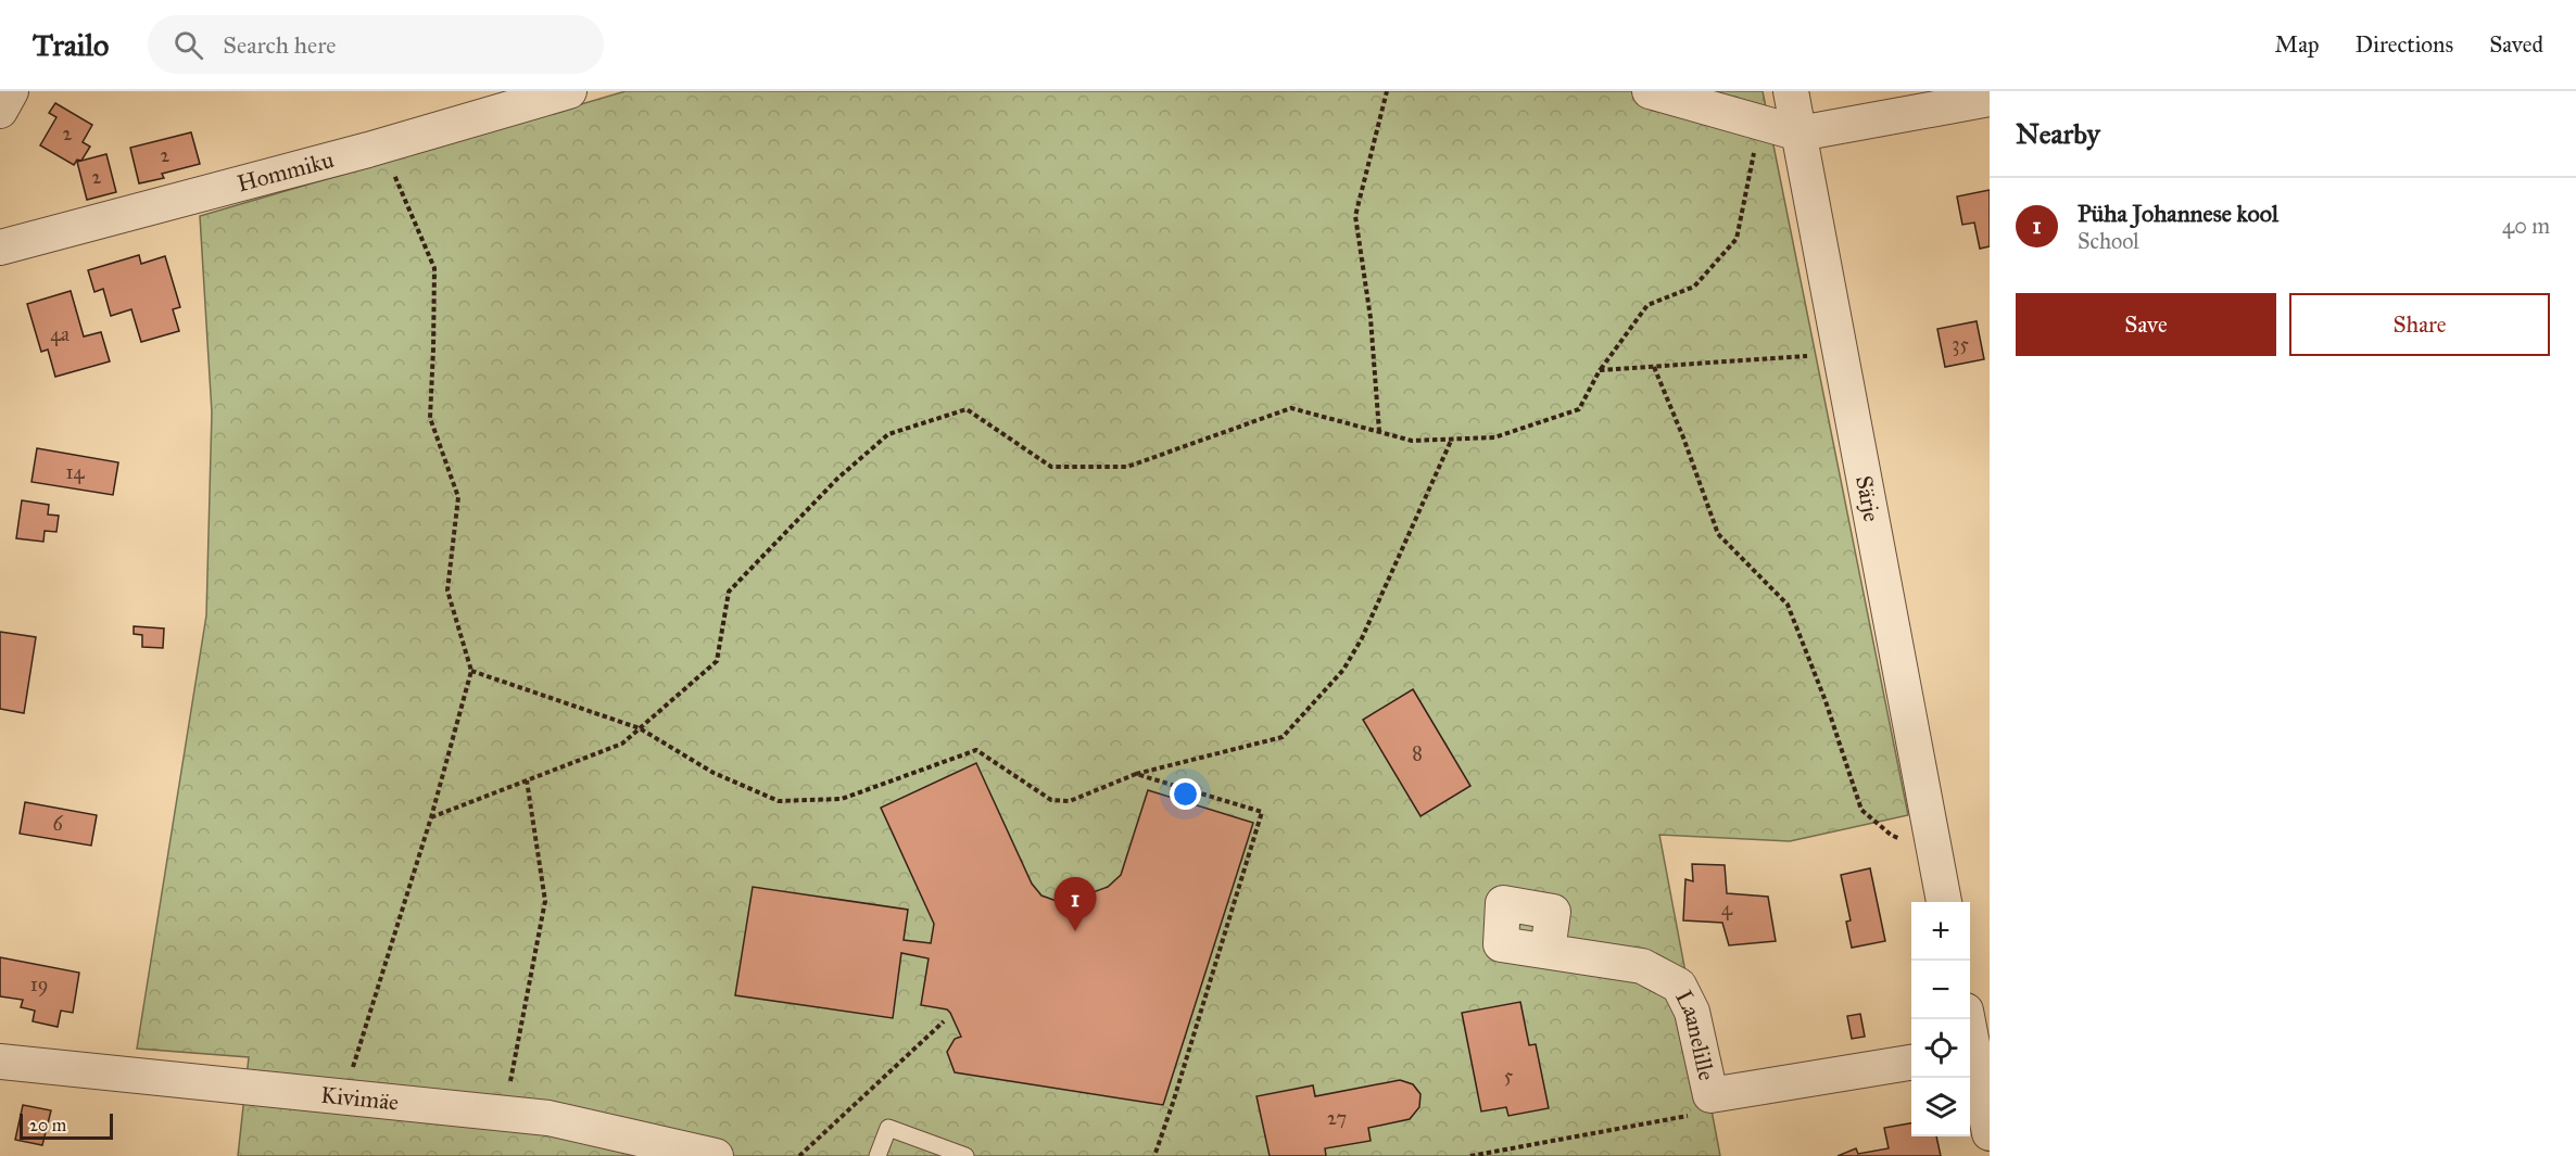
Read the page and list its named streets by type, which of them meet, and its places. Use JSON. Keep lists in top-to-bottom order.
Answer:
{
  "streets": {
    "street": [
      "Hommiku",
      "Särje",
      "Laanelille",
      "Kivimäe"
    ]
  },
  "house_numbers": [
    "2",
    "2",
    "2",
    "4a",
    "35",
    "14",
    "8",
    "6",
    "4",
    "19",
    "5",
    "27"
  ],
  "scale_bar": "20 m",
  "page": {
    "header": "Trailo",
    "search": "Search here",
    "nav": ["Map", "Directions", "Saved"],
    "heading": "Nearby",
    "list": [
      {
        "mark": "1",
        "name": "Püha Johannese kool",
        "note": "School",
        "value": "40 m"
      }
    ],
    "buttons": ["Save", "Share"],
    "pins": "1",
    "map_buttons": ["+", "−"],
    "scale": "20 m"
  }
}
